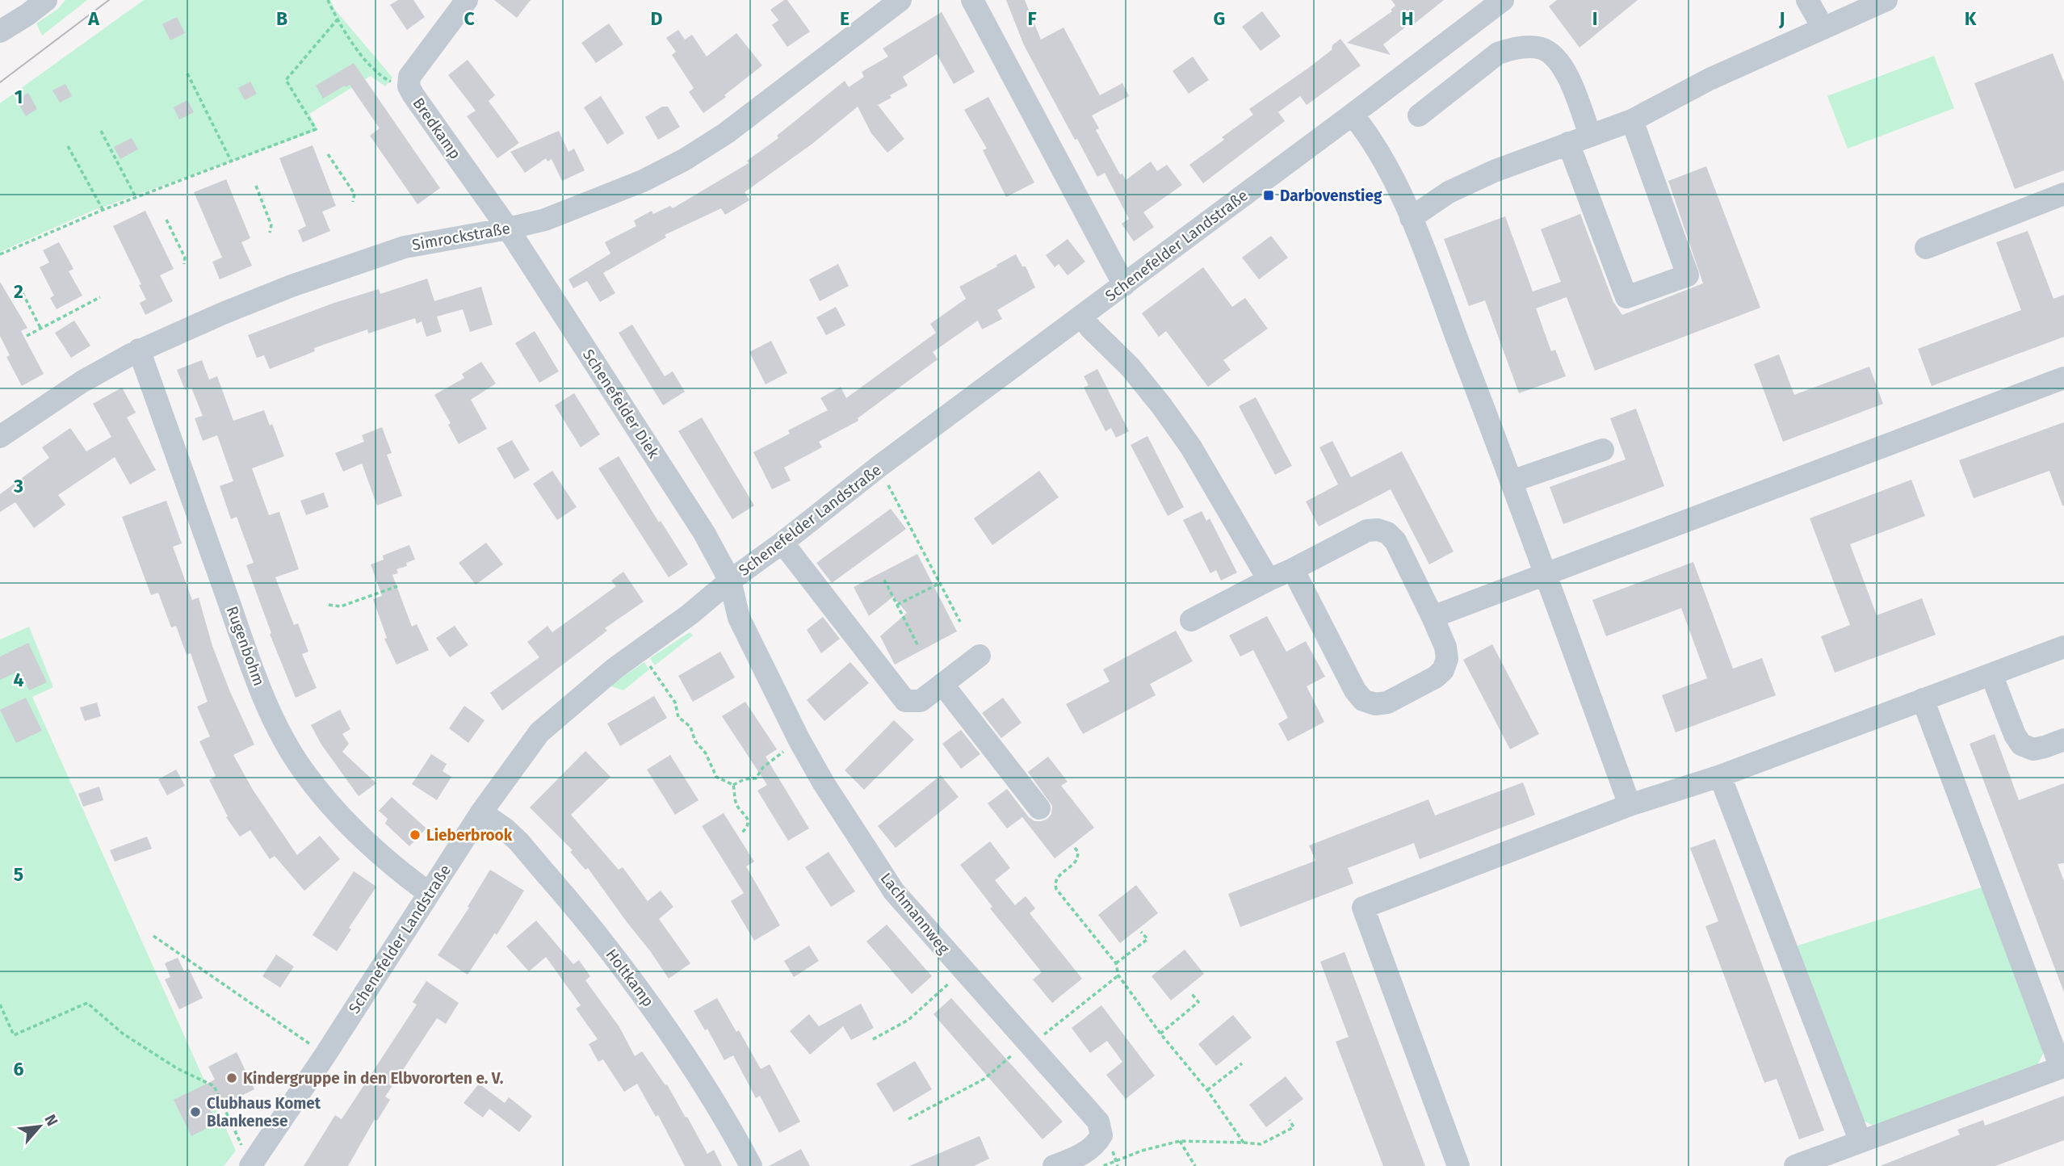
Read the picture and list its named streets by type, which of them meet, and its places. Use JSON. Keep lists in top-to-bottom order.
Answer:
{
  "streets": {
    "street": [
      "Bredkamp",
      "Simrockstraße",
      "Schenefelder Landstraße",
      "Schenefelder Diek",
      "Rugenbohm",
      "Lachmannweg",
      "Holtkamp"
    ]
  },
  "crossings": [
    ["Bredkamp", "Simrockstraße"],
    ["Bredkamp", "Schenefelder Diek"],
    ["Simrockstraße", "Schenefelder Diek"],
    ["Simrockstraße", "Rugenbohm"],
    ["Schenefelder Landstraße", "Schenefelder Diek"],
    ["Schenefelder Landstraße", "Rugenbohm"],
    ["Schenefelder Landstraße", "Lachmannweg"],
    ["Schenefelder Landstraße", "Holtkamp"],
    ["Schenefelder Diek", "Lachmannweg"]
  ],
  "places": {
    "transit": ["Darbovenstieg"],
    "other": ["Lieberbrook", "Kindergruppe in den Elbvororten e. V.", "Clubhaus Komet Blankenese"]
  },
  "north": "top right",
  "grid": {
    "columns": [
      "A",
      "B",
      "C",
      "D",
      "E",
      "F",
      "G",
      "H",
      "I",
      "J",
      "K"
    ],
    "rows": [
      "1",
      "2",
      "3",
      "4",
      "5",
      "6"
    ]
  }
}
